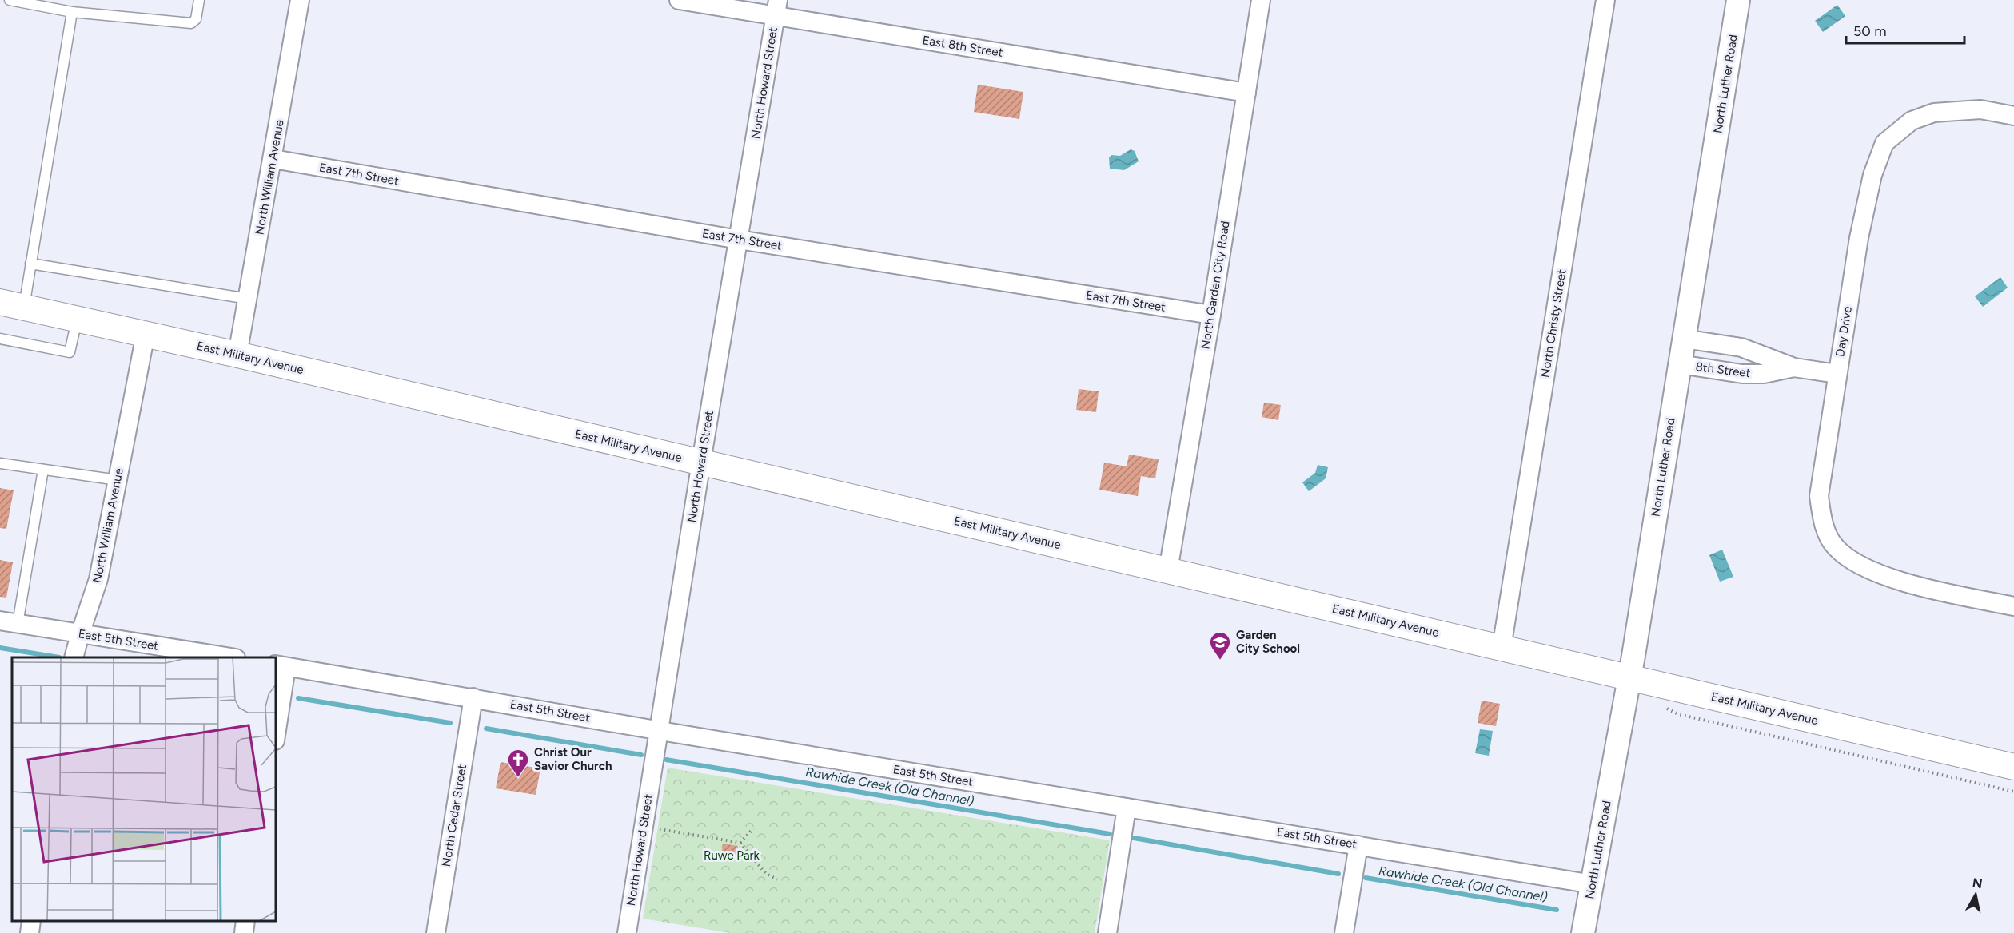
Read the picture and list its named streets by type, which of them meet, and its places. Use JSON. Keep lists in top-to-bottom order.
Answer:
{
  "streets": {
    "main road": ["East Military Avenue"],
    "street": [
      "East 8th Street",
      "North Howard Street",
      "North Luther Road",
      "East 7th Street",
      "North William Avenue",
      "North Garden City Road",
      "North Christy Street",
      "Day Drive",
      "8th Street",
      "East 5th Street",
      "North Cedar Street"
    ]
  },
  "crossings": [
    ["East 8th Street", "North Howard Street"],
    ["East 8th Street", "North Garden City Road"],
    ["North Howard Street", "East 7th Street"],
    ["North Howard Street", "East Military Avenue"],
    ["North Howard Street", "East 5th Street"],
    ["North Luther Road", "East Military Avenue"],
    ["North Luther Road", "8th Street"],
    ["North Luther Road", "East 5th Street"],
    ["East 7th Street", "North William Avenue"],
    ["East 7th Street", "North Garden City Road"],
    ["North William Avenue", "East Military Avenue"],
    ["North William Avenue", "East 5th Street"],
    ["North Garden City Road", "East Military Avenue"],
    ["North Christy Street", "East Military Avenue"],
    ["Day Drive", "8th Street"],
    ["East 5th Street", "North Cedar Street"]
  ],
  "water": ["Rawhide Creek (Old Channel)"],
  "parks": ["Ruwe Park"],
  "places": {
    "school or university": ["Garden City School"],
    "church": ["Christ Our Savior Church"]
  },
  "scale_bar": "50 m",
  "north": "top"
}
